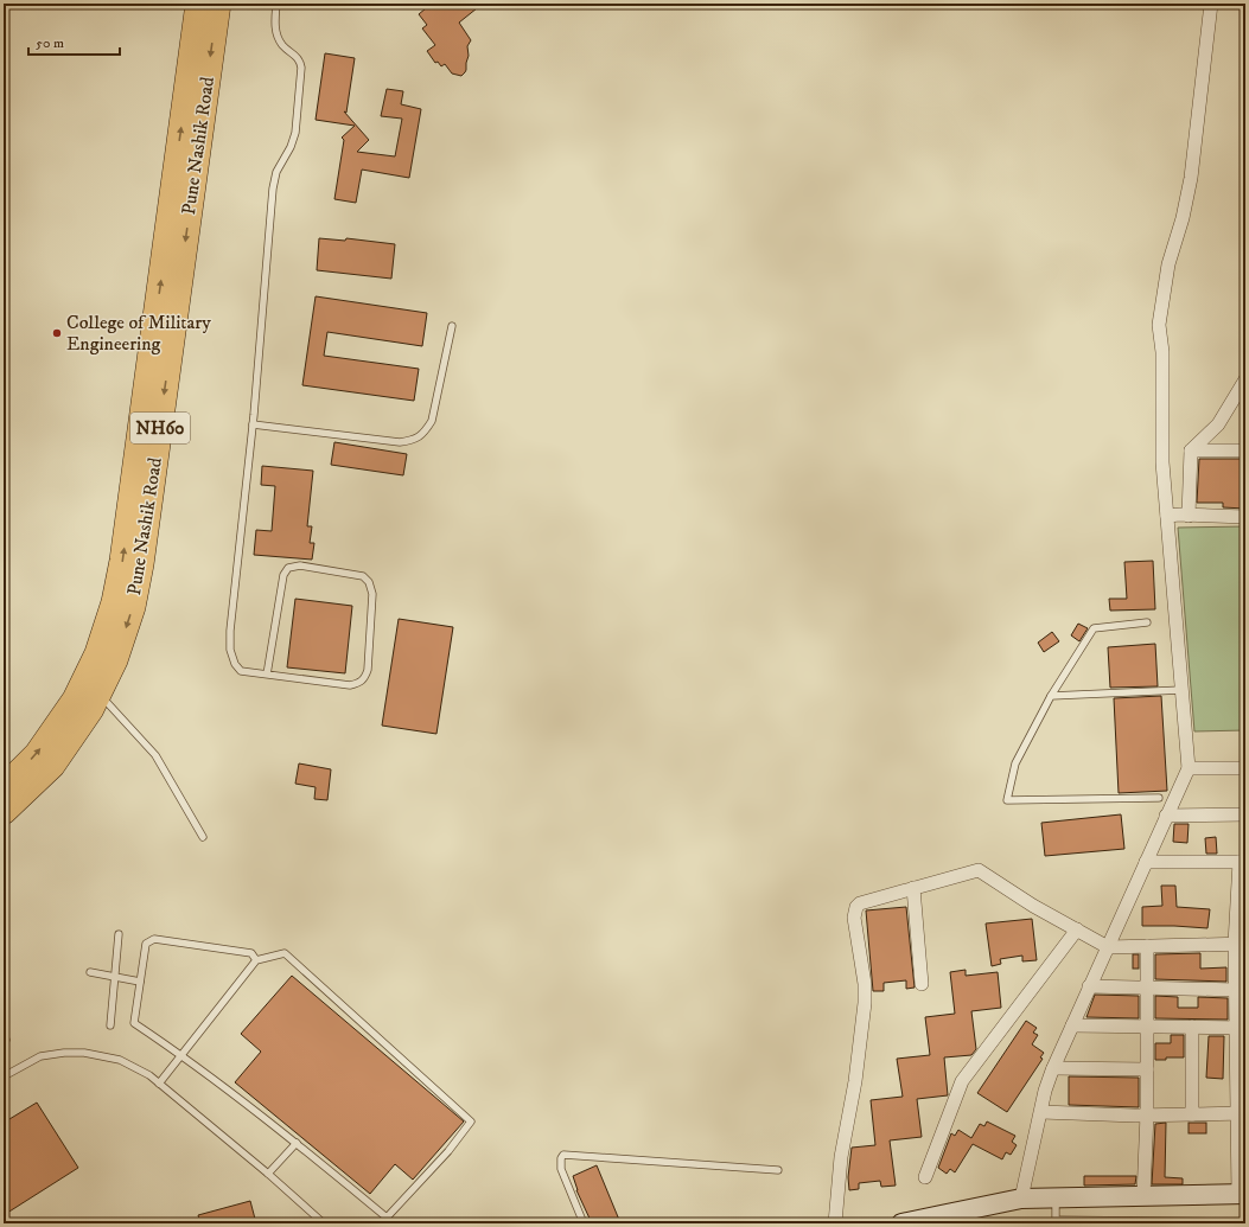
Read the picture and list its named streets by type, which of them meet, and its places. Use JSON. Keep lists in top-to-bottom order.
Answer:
{
  "streets": {
    "highway": ["Pune Nashik Road", "NH60"]
  },
  "places": ["College of Military Engineering"],
  "scale_bar": "50 m"
}
